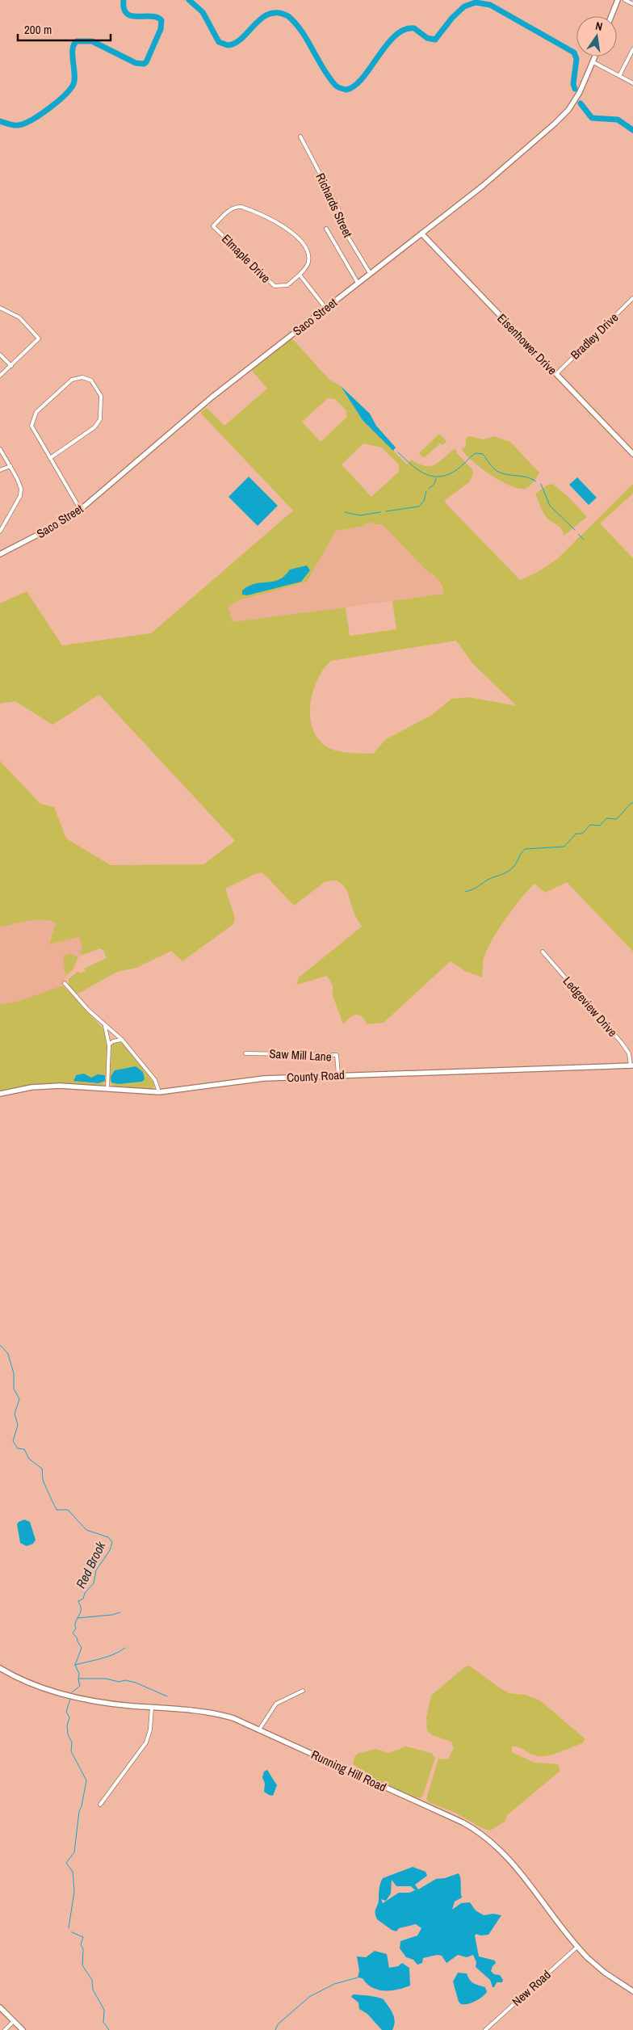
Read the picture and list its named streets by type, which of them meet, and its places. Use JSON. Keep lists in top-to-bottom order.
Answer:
{
  "streets": {
    "main road": [
      "Saco Street",
      "Eisenhower Drive",
      "County Road",
      "Running Hill Road"
    ],
    "street": [
      "Richards Street",
      "Elmaple Drive",
      "Bradley Drive",
      "Ledgeview Drive",
      "Saw Mill Lane",
      "New Road"
    ]
  },
  "crossings": [
    ["Richards Street", "Saco Street"],
    ["Saco Street", "Eisenhower Drive"],
    ["Bradley Drive", "Eisenhower Drive"],
    ["Ledgeview Drive", "County Road"],
    ["Saw Mill Lane", "County Road"],
    ["Running Hill Road", "New Road"]
  ],
  "water": ["Red Brook"],
  "scale_bar": "200 m",
  "north": "top"
}
